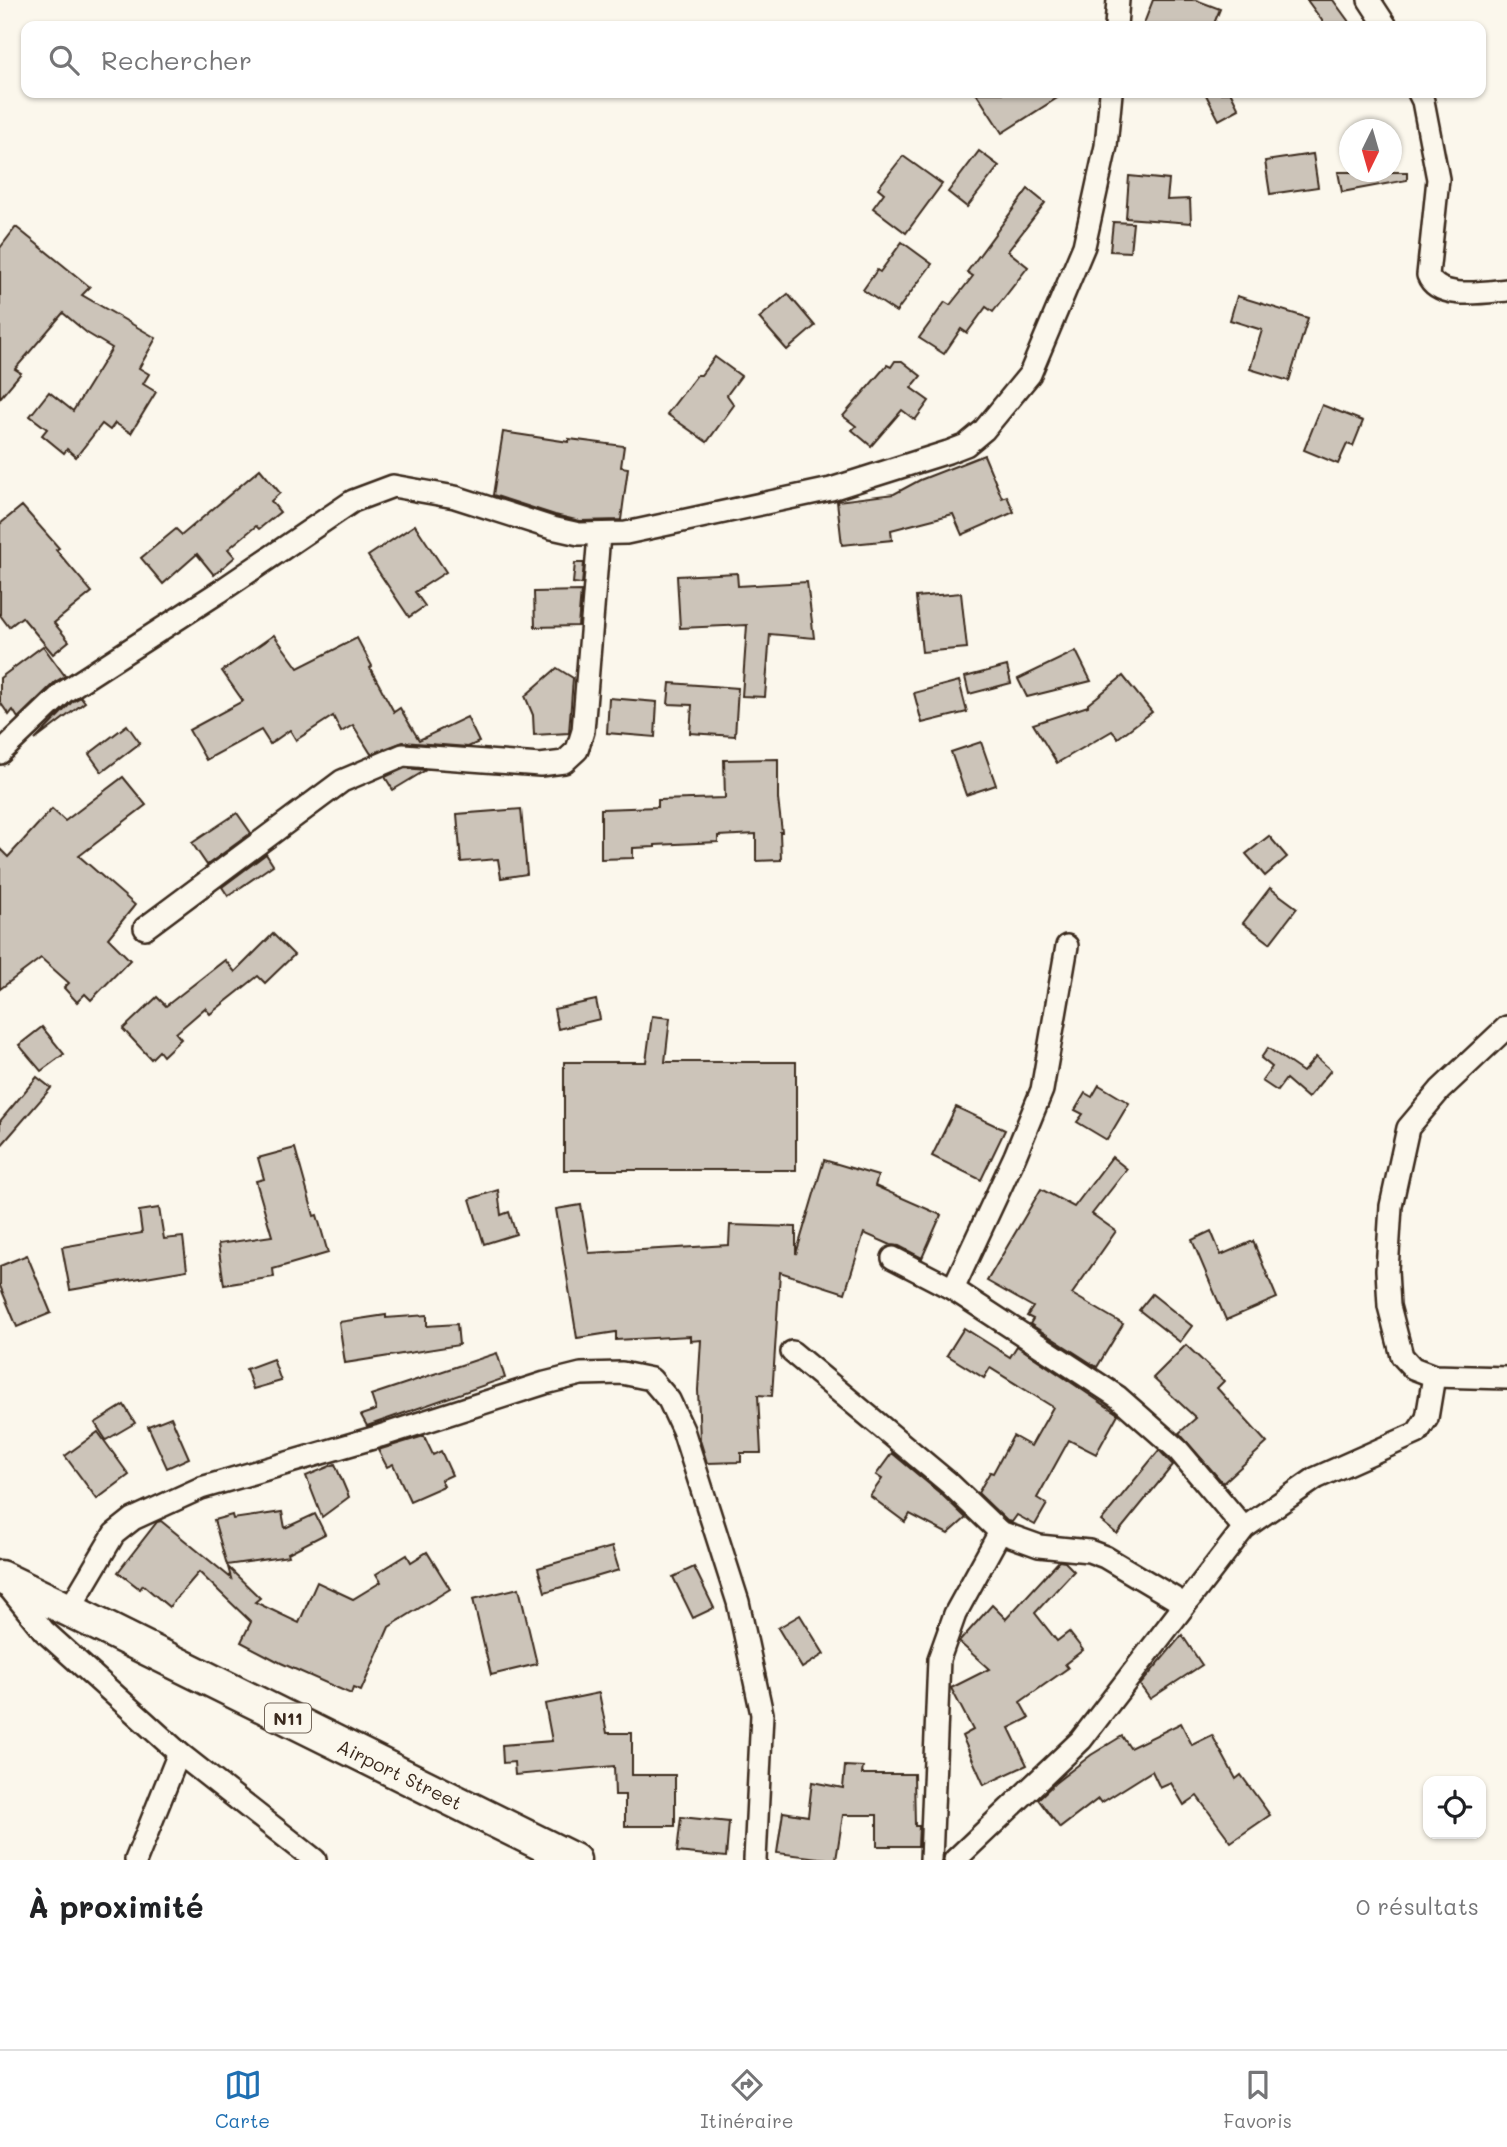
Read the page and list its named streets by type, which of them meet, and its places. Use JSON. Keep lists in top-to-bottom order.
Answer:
{
  "streets": {
    "highway": ["N11", "Airport Street"]
  },
  "north": "bottom",
  "page": {
    "search": "Rechercher",
    "heading": ["À proximité", "0 résultats"],
    "nav": ["Carte", "Itinéraire", "Favoris"]
  }
}
